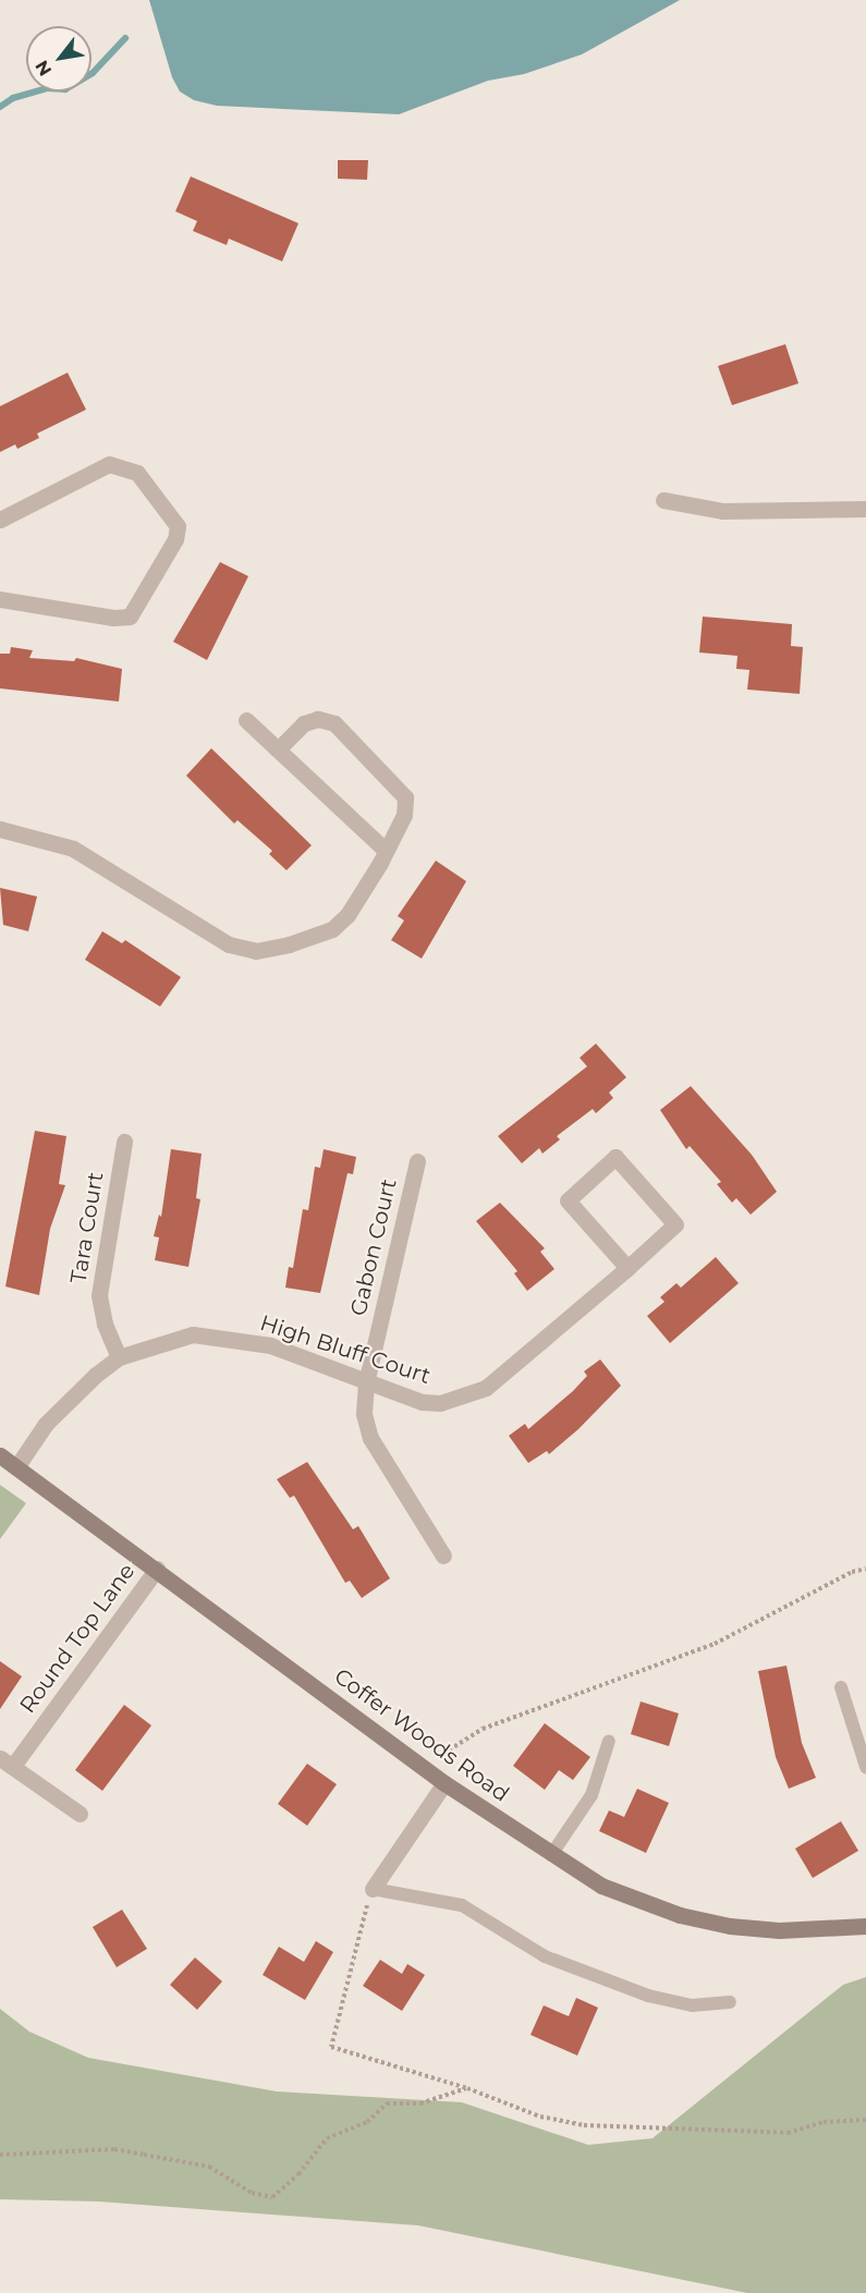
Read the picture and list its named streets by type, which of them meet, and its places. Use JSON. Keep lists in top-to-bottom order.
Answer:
{
  "streets": {
    "street": [
      "Tara Court",
      "Gabon Court",
      "High Bluff Court",
      "Round Top Lane",
      "Coffer Woods Road"
    ]
  },
  "crossings": [
    ["Tara Court", "High Bluff Court"],
    ["Gabon Court", "High Bluff Court"],
    ["High Bluff Court", "Coffer Woods Road"],
    ["Round Top Lane", "Coffer Woods Road"]
  ],
  "north": "bottom left"
}
